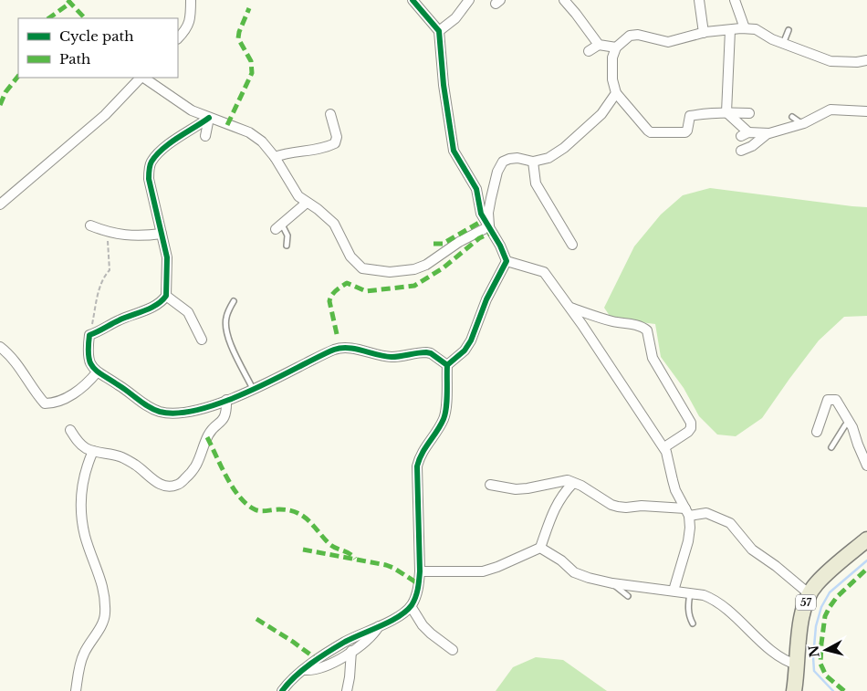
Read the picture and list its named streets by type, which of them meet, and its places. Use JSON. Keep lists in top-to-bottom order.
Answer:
{
  "streets": {
    "main road": ["57"]
  },
  "legend": ["Cycle path", "Path"],
  "north": "left"
}
